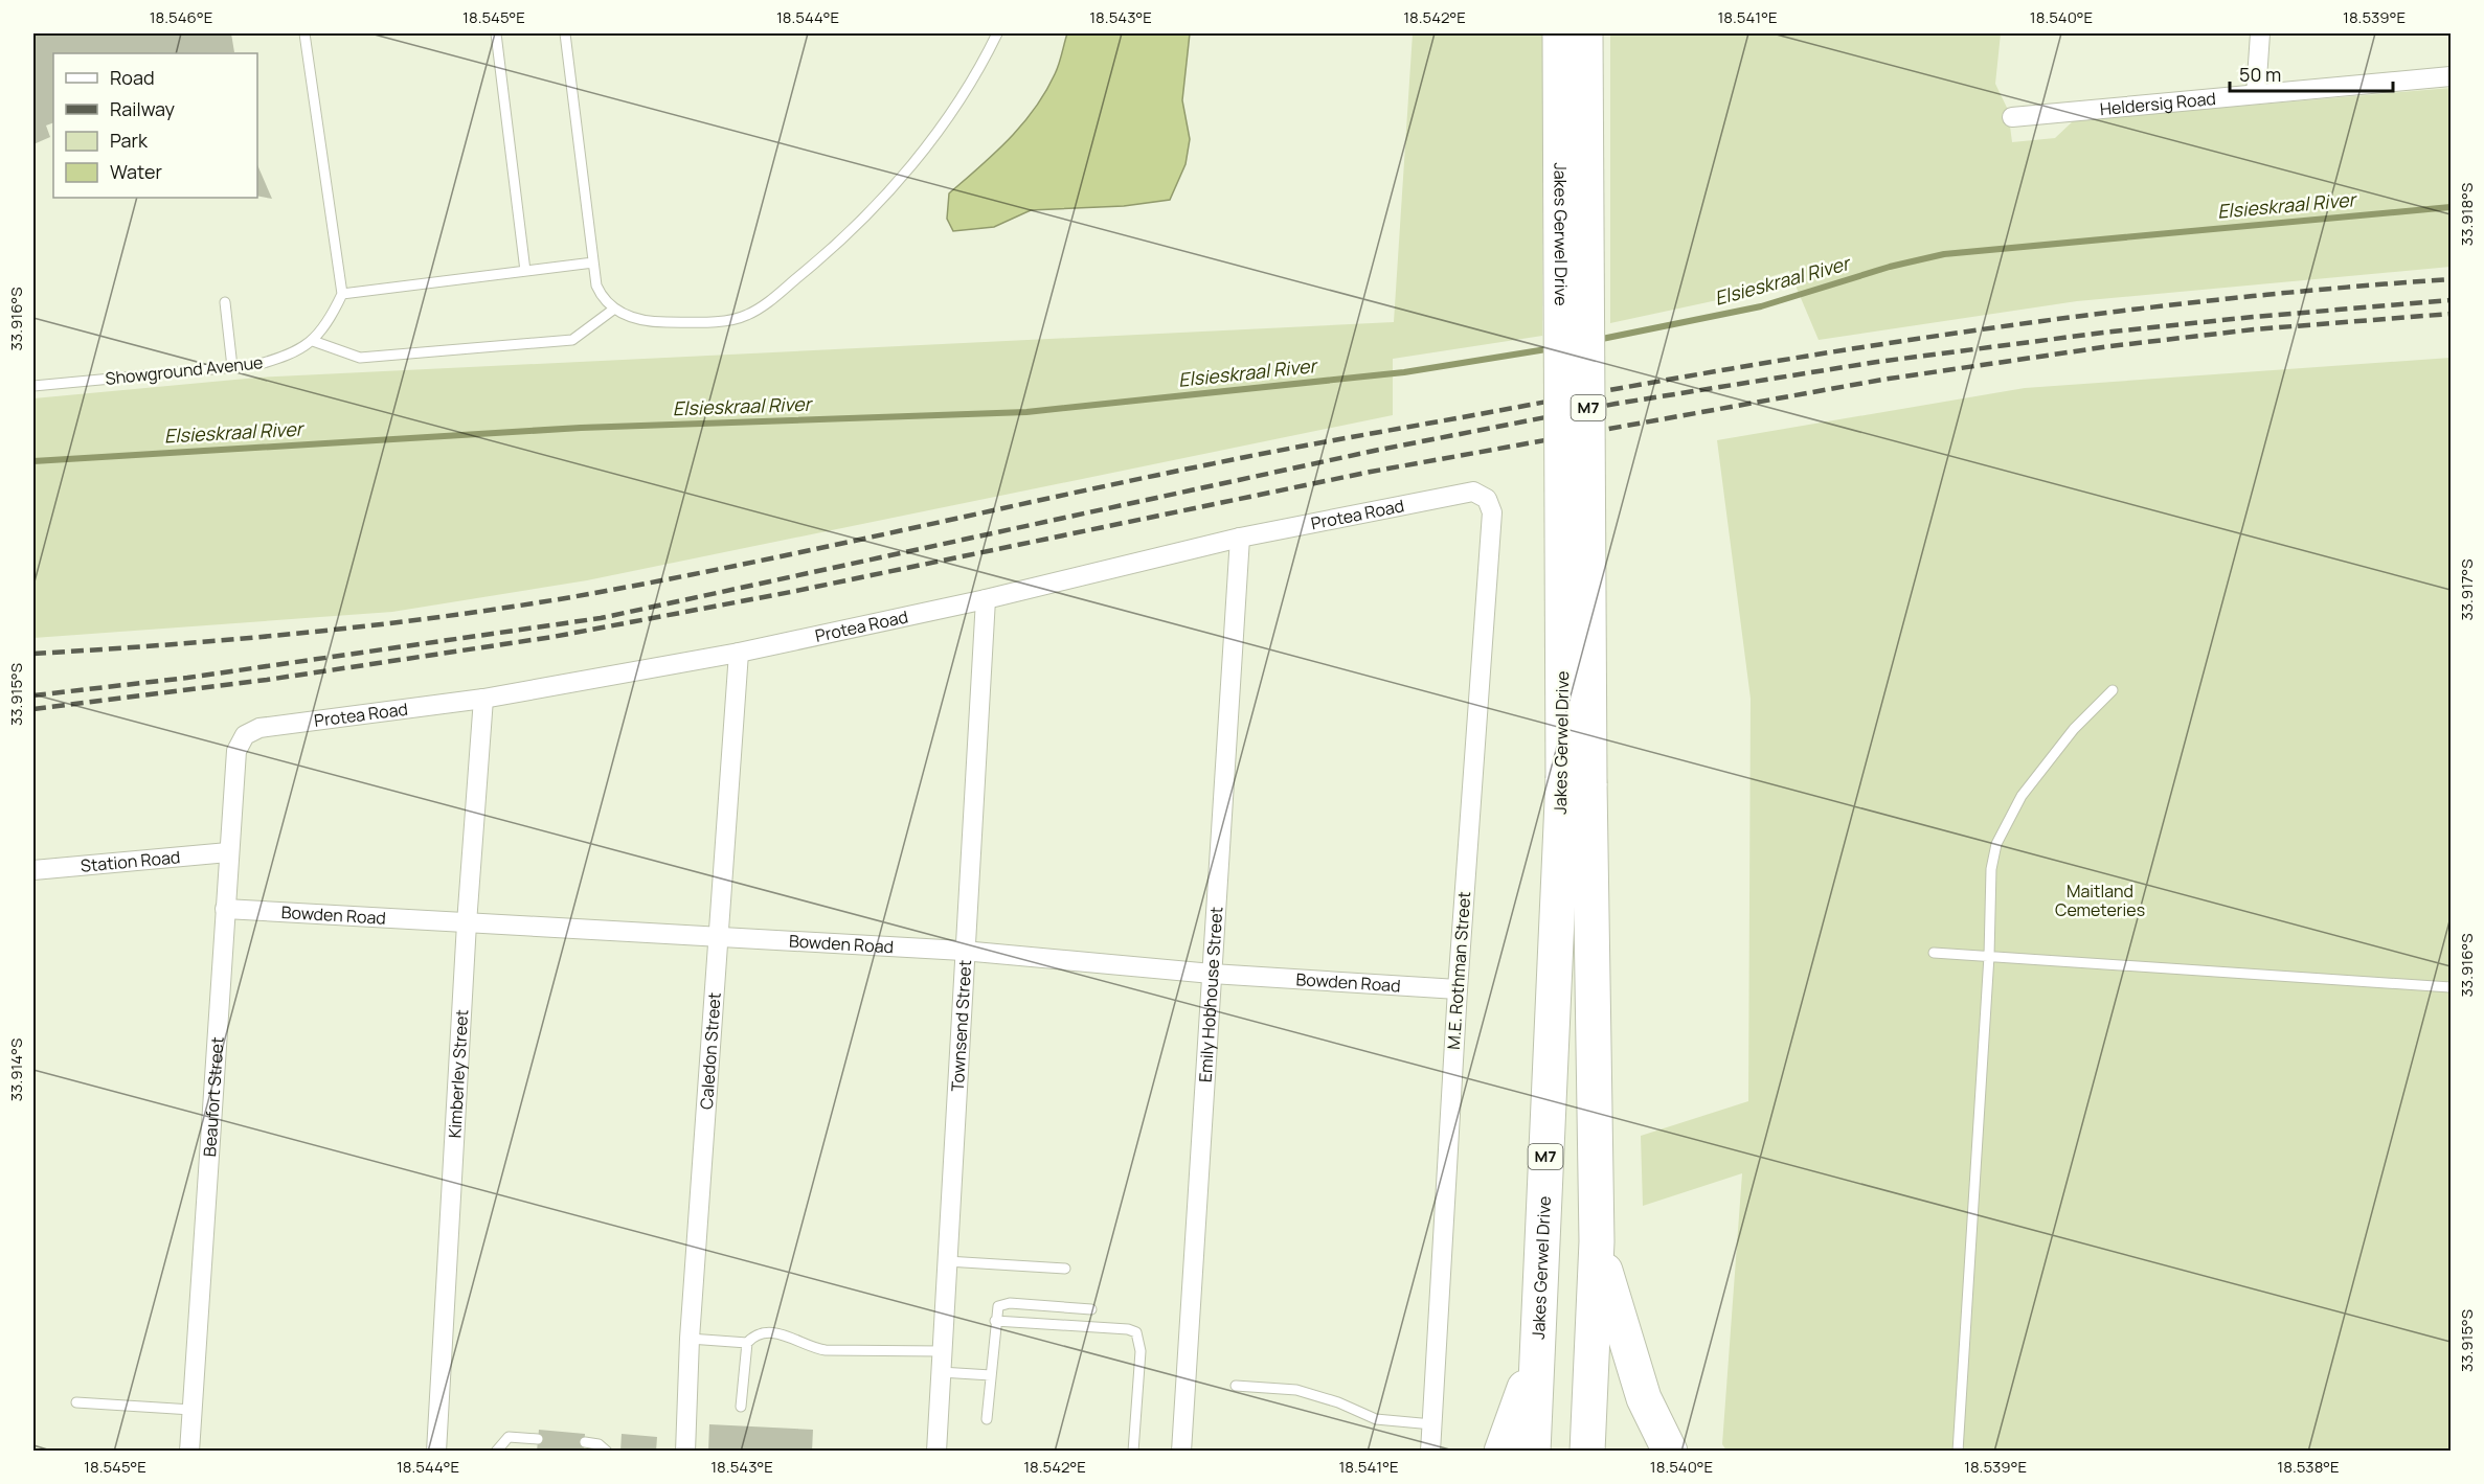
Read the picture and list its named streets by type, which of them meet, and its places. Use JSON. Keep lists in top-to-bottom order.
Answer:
{
  "streets": {
    "highway": ["Jakes Gerwel Drive", "M7"],
    "street": [
      "Heldersig Road",
      "Protea Road",
      "Station Road",
      "Bowden Road",
      "M.E. Rothman Street",
      "Emily Hobhouse Street",
      "Townsend Street",
      "Caledon Street",
      "Kimberley Street",
      "Beaufort Street"
    ],
    "lane": ["Showground Avenue"]
  },
  "crossings": [
    ["Protea Road", "M.E. Rothman Street"],
    ["Protea Road", "Emily Hobhouse Street"],
    ["Protea Road", "Townsend Street"],
    ["Protea Road", "Caledon Street"],
    ["Protea Road", "Kimberley Street"],
    ["Protea Road", "Beaufort Street"],
    ["Station Road", "Beaufort Street"],
    ["Bowden Road", "M.E. Rothman Street"],
    ["Bowden Road", "Emily Hobhouse Street"],
    ["Bowden Road", "Townsend Street"],
    ["Bowden Road", "Caledon Street"],
    ["Bowden Road", "Kimberley Street"],
    ["Bowden Road", "Beaufort Street"]
  ],
  "water": ["Elsieskraal River"],
  "parks": ["Maitland Cemeteries"],
  "legend": [
    "Road",
    "Railway",
    "Park",
    "Water"
  ],
  "scale_bar": "50 m",
  "coordinates": [
    "18.546°E",
    "18.545°E",
    "18.544°E",
    "18.543°E",
    "18.542°E",
    "18.541°E",
    "18.540°E",
    "18.539°E",
    "33.918°S",
    "33.916°S",
    "33.917°S",
    "33.915°S",
    "33.914°S",
    "18.538°E"
  ]
}
